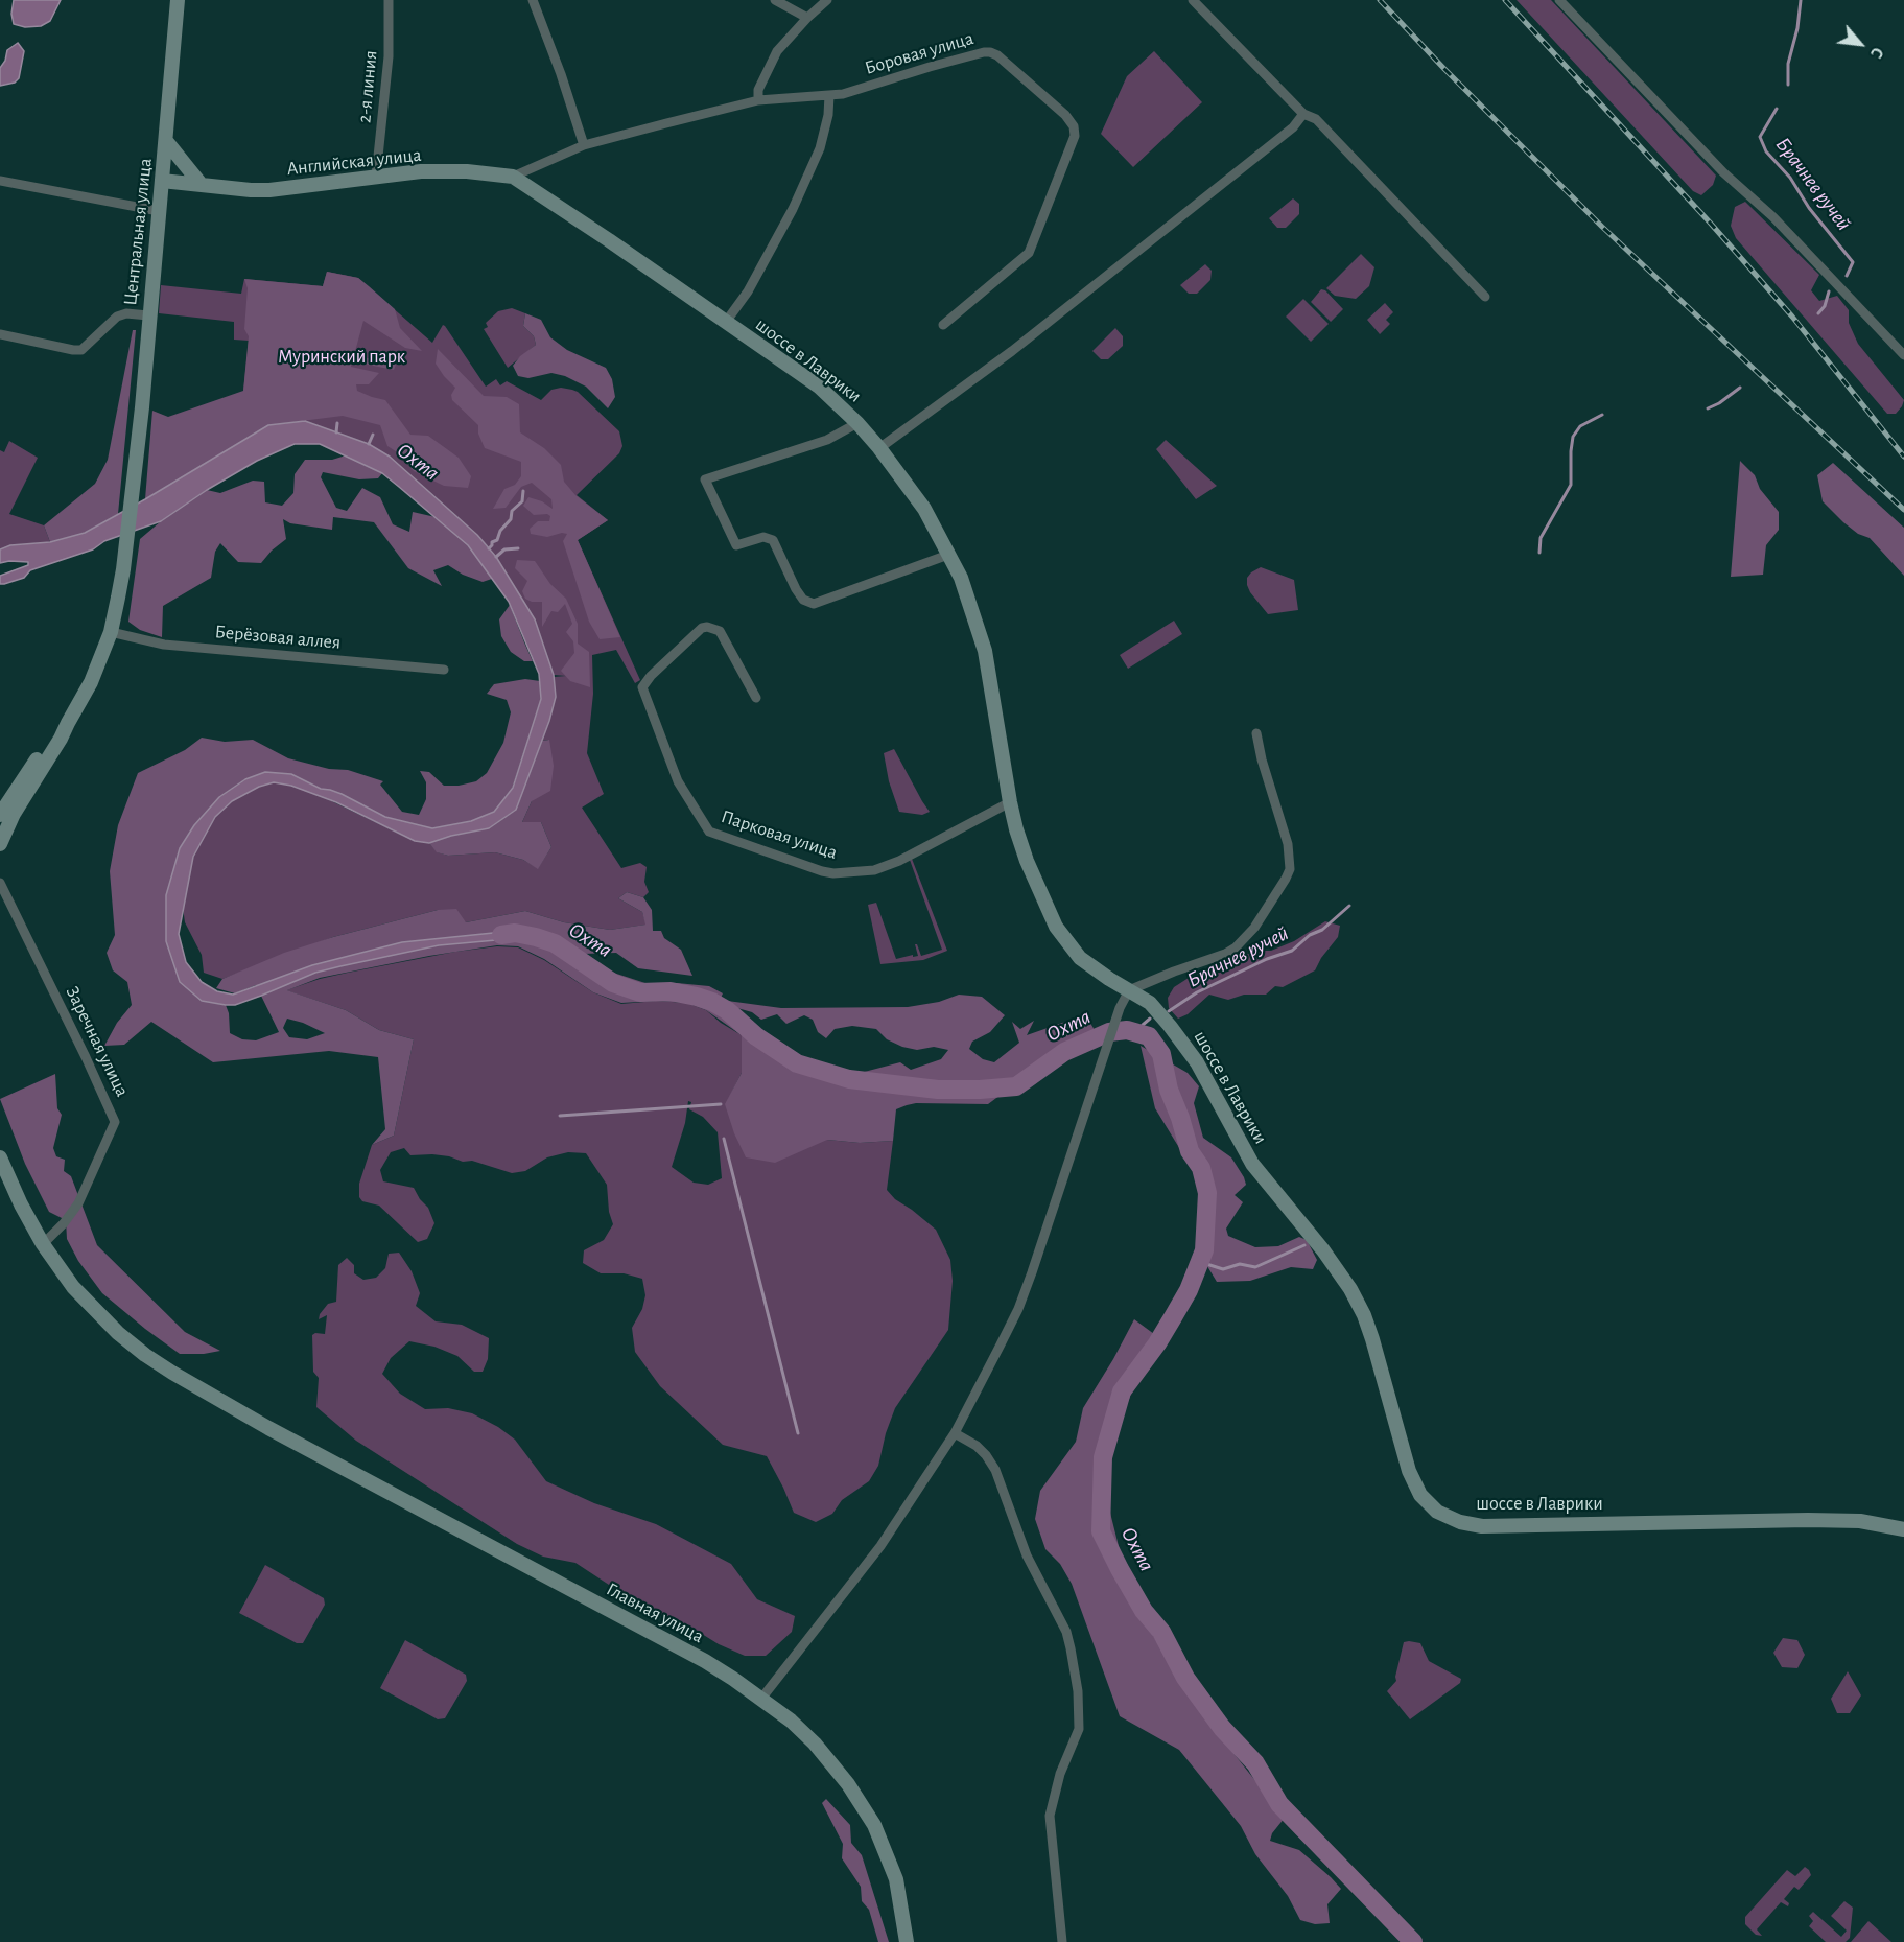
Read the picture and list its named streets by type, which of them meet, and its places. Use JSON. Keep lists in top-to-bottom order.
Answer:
{
  "streets": {
    "street": [
      "Боровая улица",
      "2-я линия",
      "Английская улица",
      "Центральная улица",
      "шоссе в Лаврики",
      "Берёзовая аллея",
      "Парковая улица",
      "Заречная улица",
      "Главная улица"
    ]
  },
  "crossings": [
    ["Боровая улица", "Английская улица"],
    ["Боровая улица", "шоссе в Лаврики"],
    ["2-я линия", "Английская улица"],
    ["Английская улица", "Центральная улица"],
    ["Английская улица", "шоссе в Лаврики"],
    ["Центральная улица", "Берёзовая аллея"],
    ["шоссе в Лаврики", "Парковая улица"],
    ["Заречная улица", "Главная улица"]
  ],
  "water": ["Брачнев ручей", "Охта"],
  "parks": ["Муринский парк"],
  "north": "bottom right"
}
